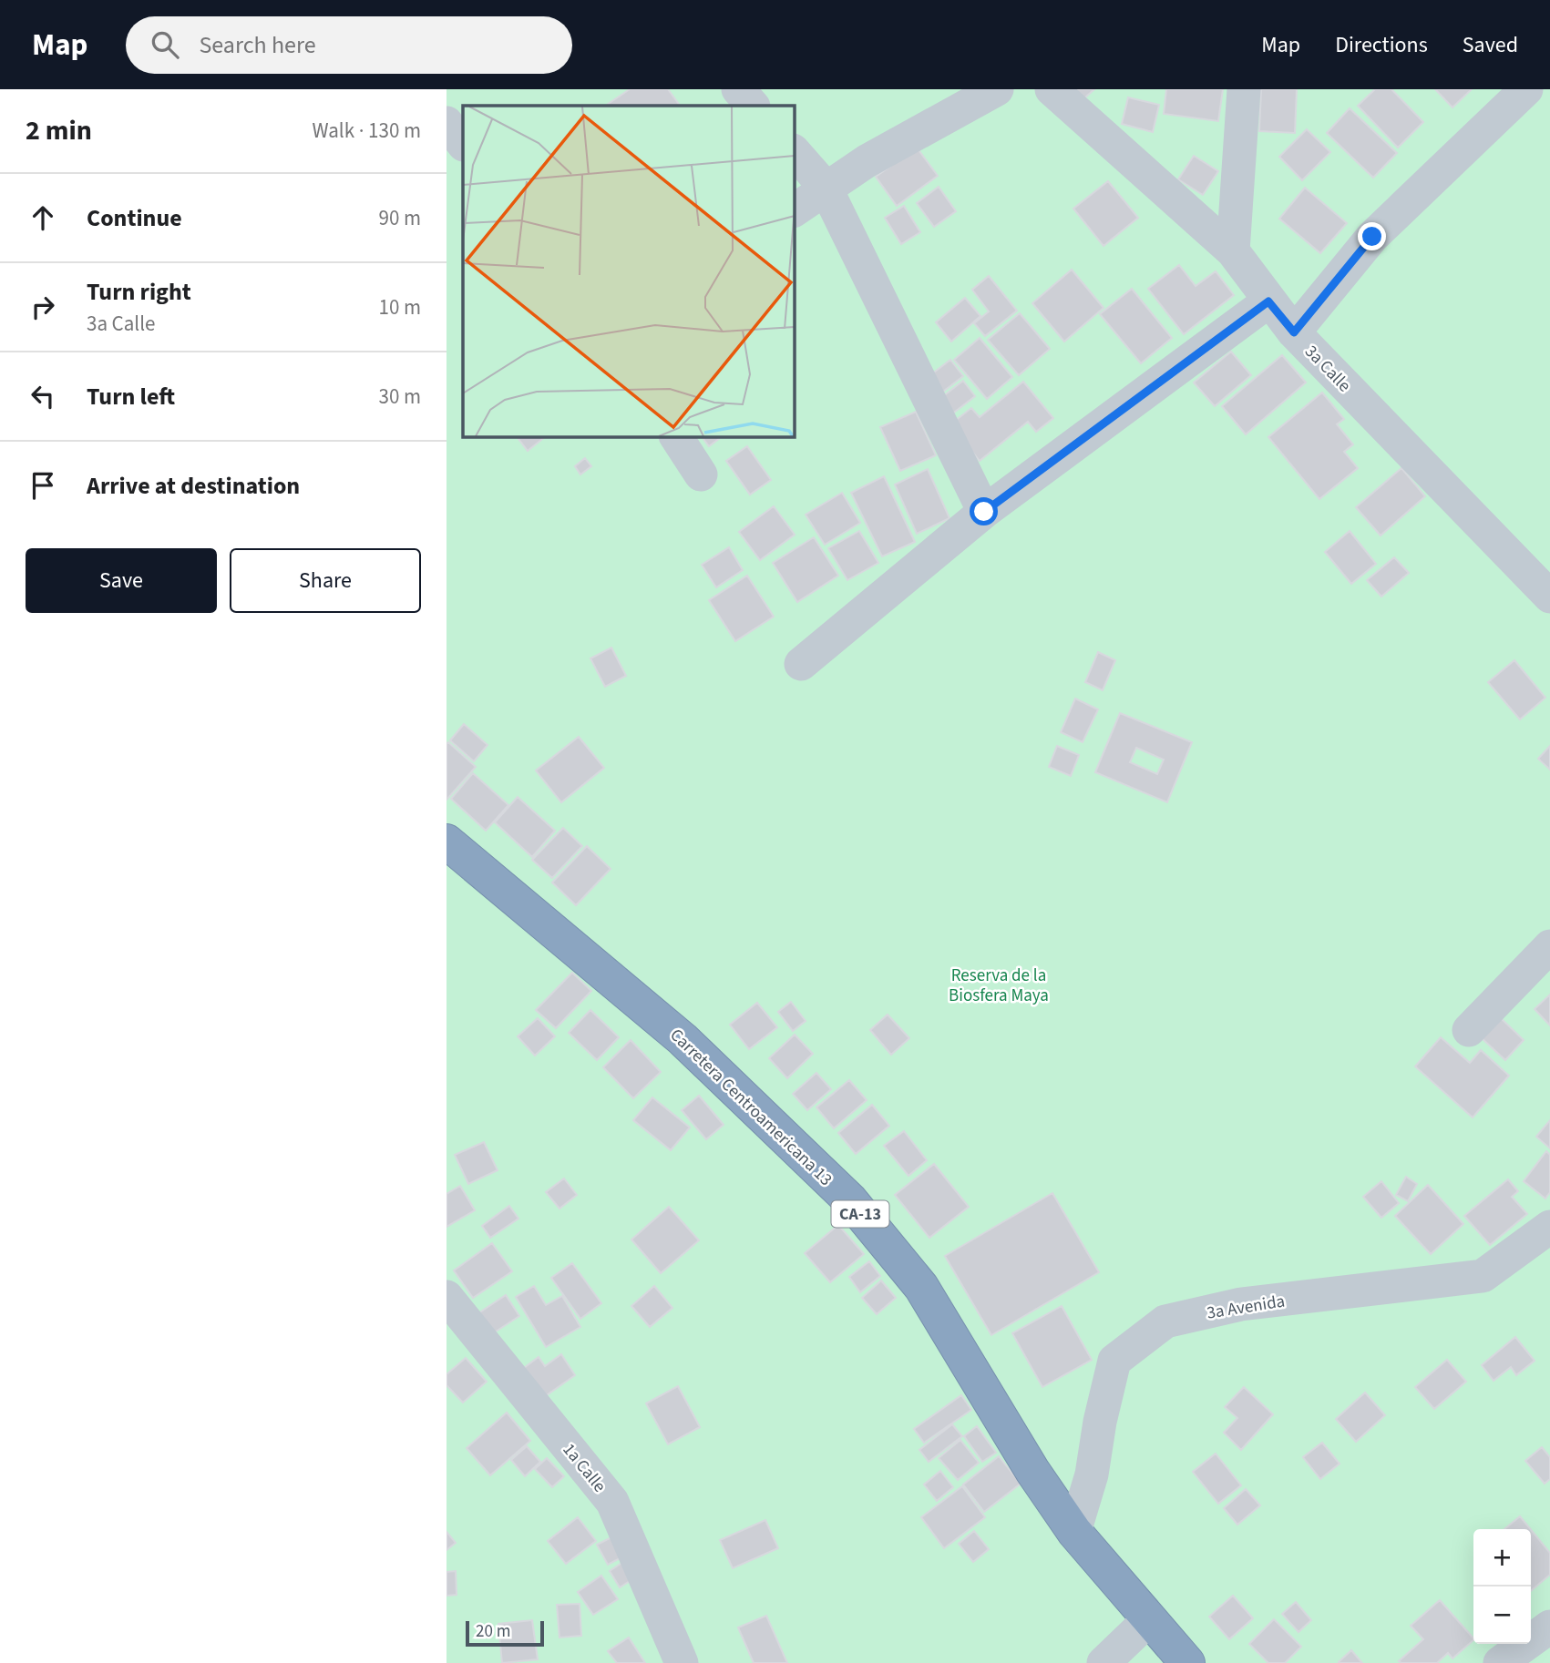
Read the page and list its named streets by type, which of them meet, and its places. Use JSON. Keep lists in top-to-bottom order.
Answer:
{
  "streets": {
    "highway": ["Carretera Centroamericana 13", "CA-13"],
    "street": ["3a Calle", "3a Avenida", "1a Calle"]
  },
  "crossings": [
    ["Carretera Centroamericana 13", "3a Avenida"]
  ],
  "parks": ["Reserva de la Biosfera Maya"],
  "scale_bar": "20 m",
  "page": {
    "header": "Map",
    "search": "Search here",
    "nav": ["Map", "Directions", "Saved"],
    "heading": ["2 min", "Walk · 130 m"],
    "list": [
      ["Continue", "90 m"],
      ["Turn right", "3a Calle", "10 m"],
      ["Turn left", "30 m"],
      "Arrive at destination"
    ],
    "buttons": ["Save", "Share"],
    "map_buttons": ["+", "−"],
    "scale": "20 m"
  }
}
